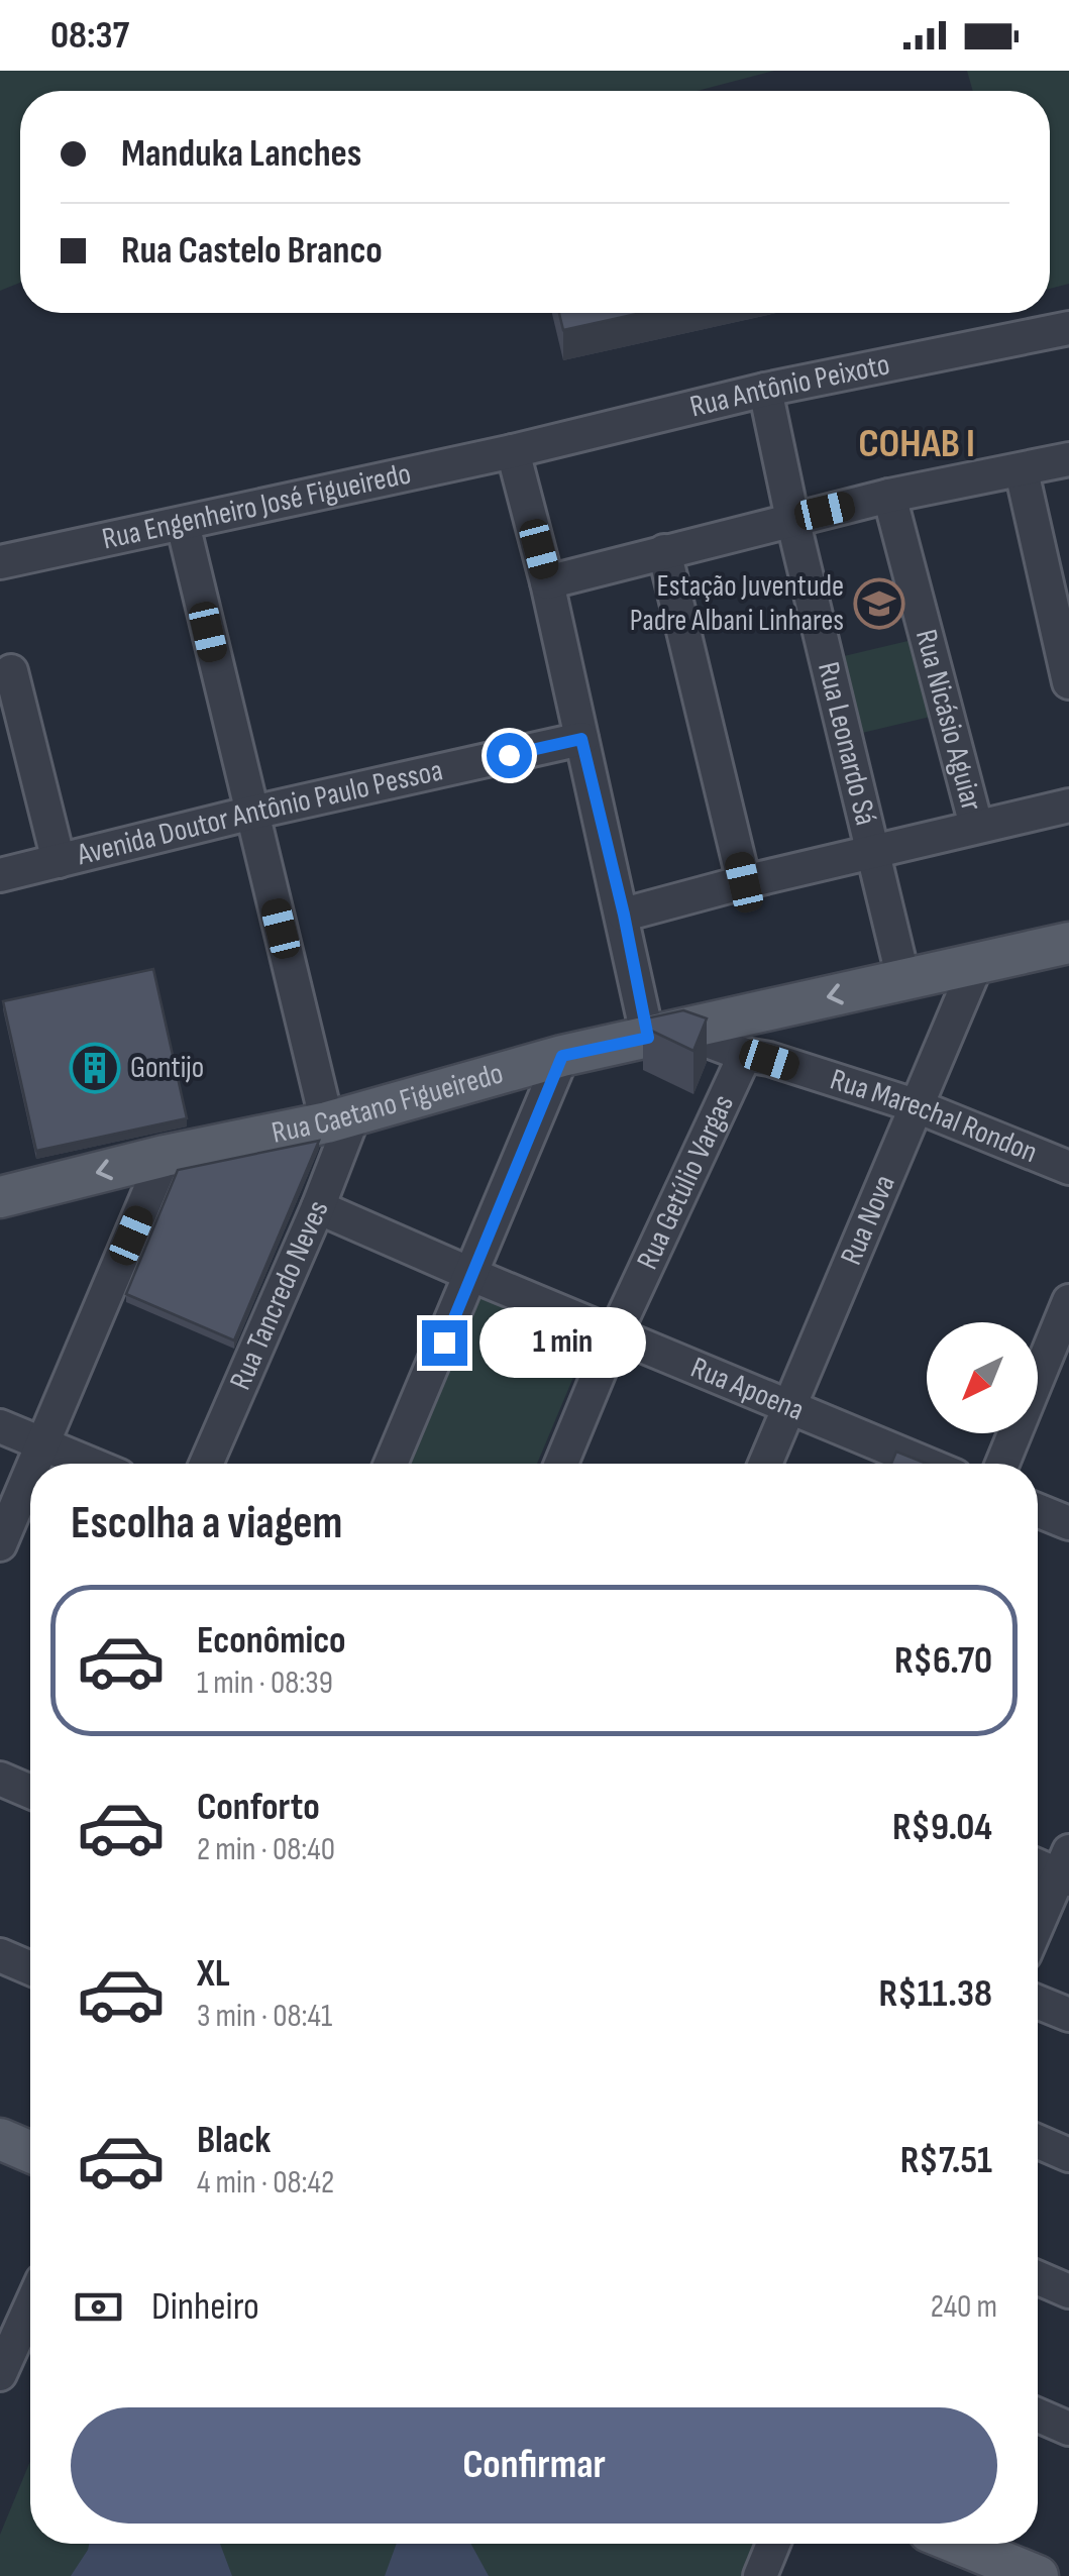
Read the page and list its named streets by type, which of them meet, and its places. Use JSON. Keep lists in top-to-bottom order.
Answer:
{
  "streets": {
    "main road": ["Rua Caetano Figueiredo"],
    "street": [
      "Rua Antônio Peixoto",
      "Rua Engenheiro José Figueiredo",
      "Rua Nicásio Aguiar",
      "Rua Leonardo Sá",
      "Avenida Doutor Antônio Paulo Pessoa",
      "Rua Marechal Rondon",
      "Rua Getúlio Vargas",
      "Rua Nova",
      "Rua Tancredo Neves",
      "Rua Apoena"
    ]
  },
  "crossings": [
    ["Rua Antônio Peixoto", "Rua Engenheiro José Figueiredo"],
    ["Rua Antônio Peixoto", "Rua Leonardo Sá"],
    ["Rua Leonardo Sá", "Rua Caetano Figueiredo"],
    ["Rua Caetano Figueiredo", "Rua Marechal Rondon"],
    ["Rua Caetano Figueiredo", "Rua Nova"],
    ["Rua Caetano Figueiredo", "Rua Tancredo Neves"],
    ["Rua Marechal Rondon", "Rua Getúlio Vargas"],
    ["Rua Marechal Rondon", "Rua Nova"],
    ["Rua Getúlio Vargas", "Rua Apoena"],
    ["Rua Nova", "Rua Apoena"],
    ["Rua Tancredo Neves", "Rua Apoena"]
  ],
  "one_way": ["Rua Caetano Figueiredo"],
  "districts": ["COHAB I"],
  "places": {
    "school or university": ["Estação Juventude Padre Albani Linhares"],
    "building": ["Gontijo"]
  },
  "north": "bottom left",
  "page": {
    "status": "08:37",
    "banner": ["Manduka Lanches", "Rua Castelo Branco"],
    "bubble": "1 min",
    "heading": "Escolha a viagem",
    "list": [
      {
        "name": "Econômico",
        "note": "1 min · 08:39",
        "value": "R$6.70"
      },
      {
        "name": "Conforto",
        "note": "2 min · 08:40",
        "value": "R$9.04"
      },
      {
        "name": "XL",
        "note": "3 min · 08:41",
        "value": "R$11.38"
      },
      {
        "name": "Black",
        "note": "4 min · 08:42",
        "value": "R$7.51"
      }
    ],
    "pay": ["Dinheiro", "240 m"],
    "buttons": "Confirmar"
  }
}
